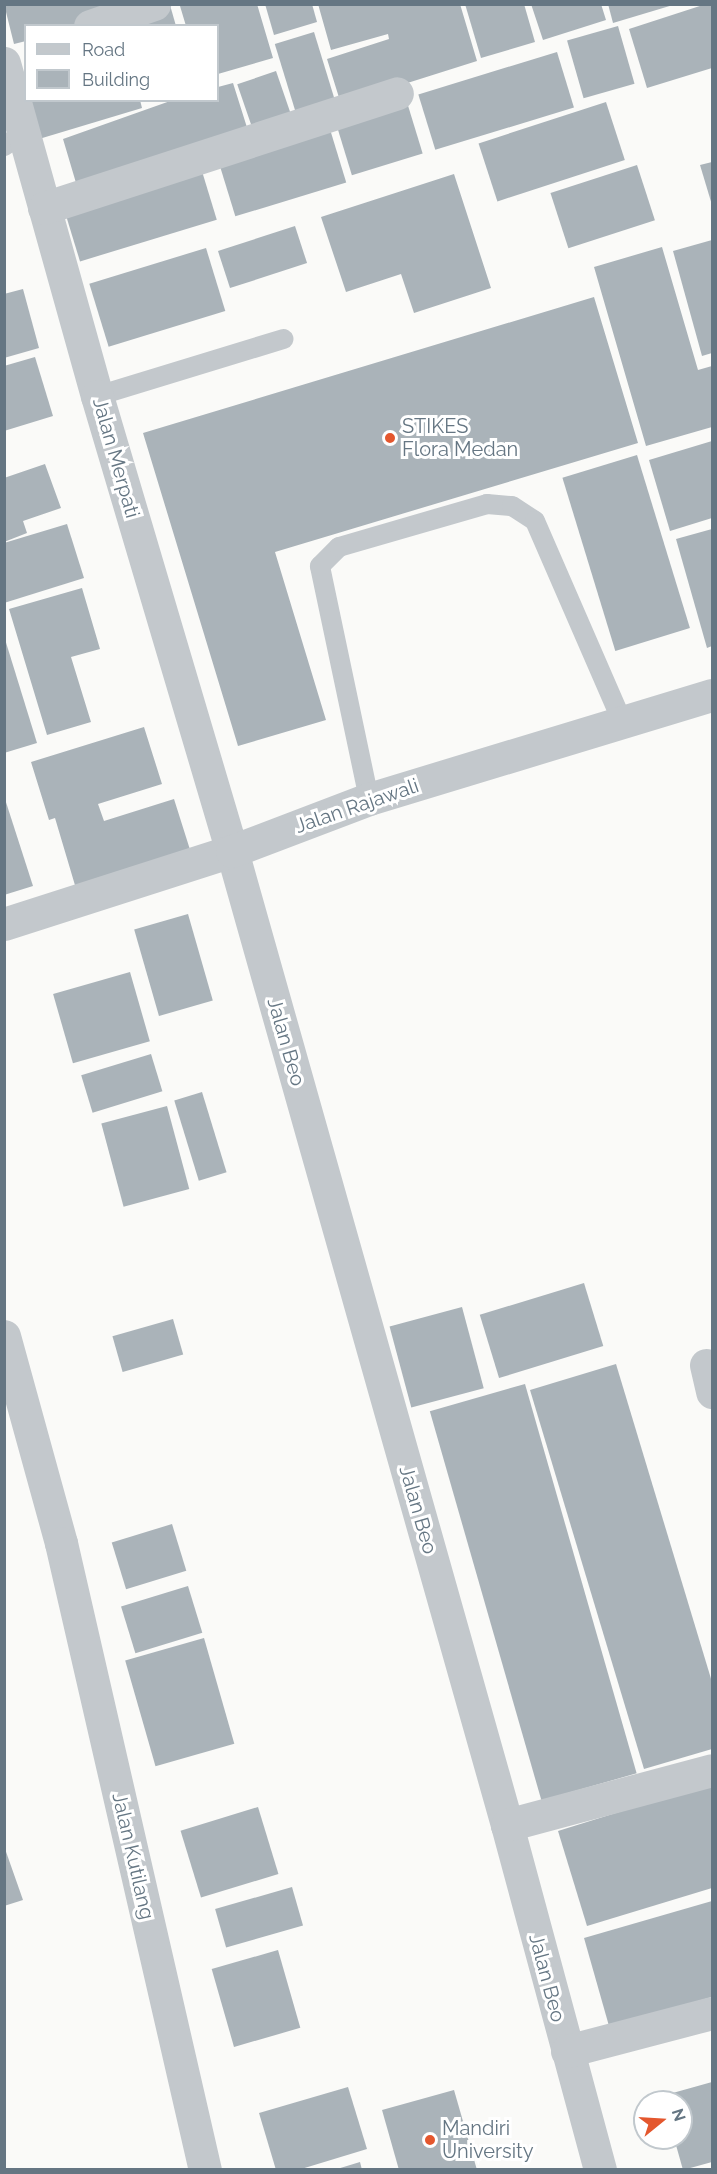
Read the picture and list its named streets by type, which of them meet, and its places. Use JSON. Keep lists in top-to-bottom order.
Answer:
{
  "streets": {
    "street": [
      "Jalan Merpati",
      "Jalan Rajawali",
      "Jalan Beo",
      "Jalan Kutilang"
    ]
  },
  "crossings": [
    ["Jalan Merpati", "Jalan Rajawali"],
    ["Jalan Merpati", "Jalan Beo"],
    ["Jalan Rajawali", "Jalan Beo"]
  ],
  "places": ["STIKES Flora Medan", "Mandiri University"],
  "legend": ["Road", "Building"],
  "north": "right"
}
